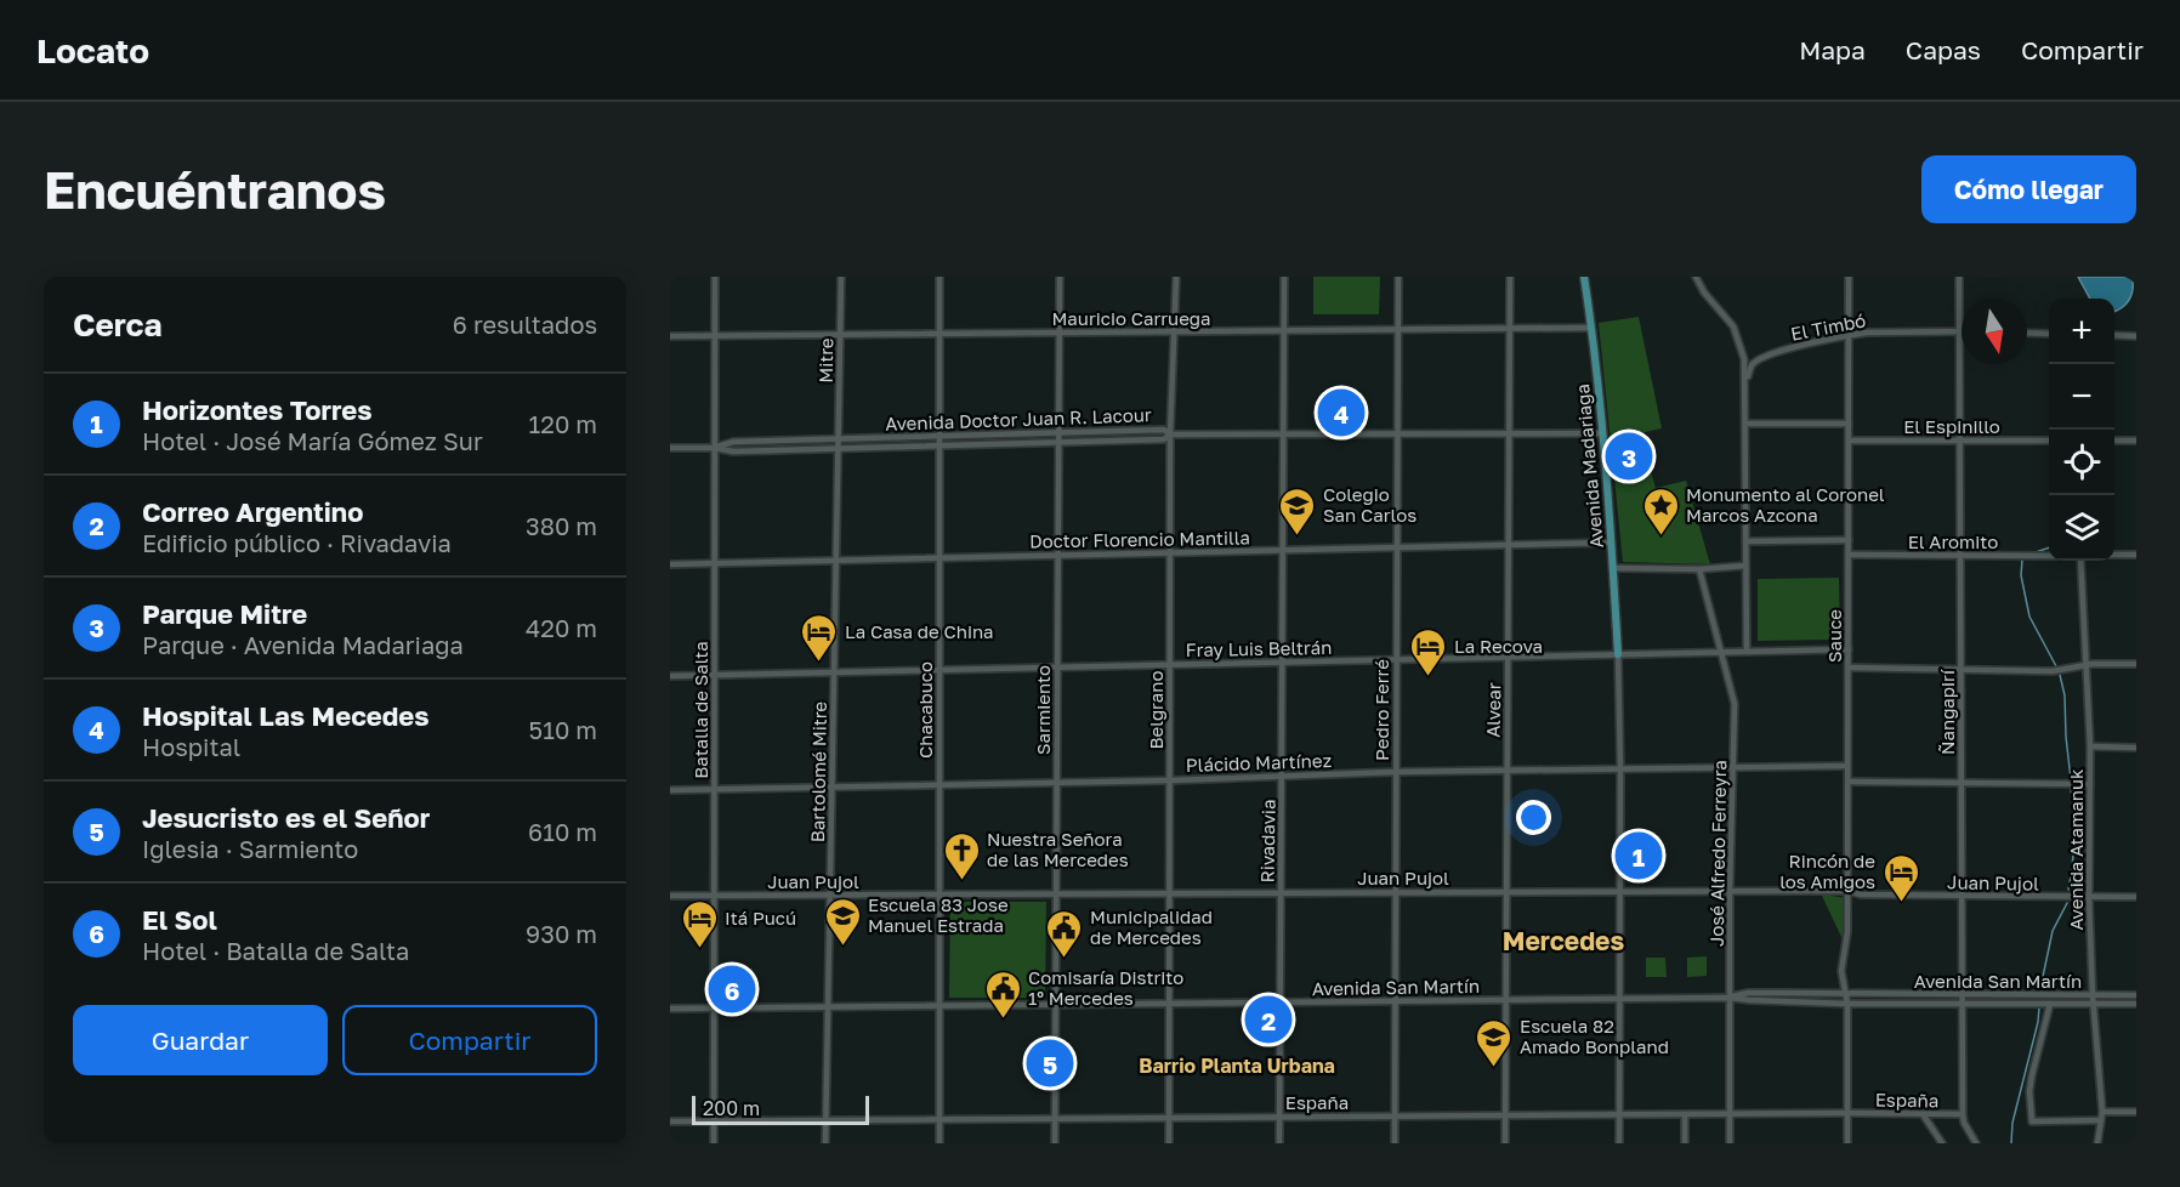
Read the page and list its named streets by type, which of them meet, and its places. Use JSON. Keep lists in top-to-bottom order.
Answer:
{
  "streets": {
    "main road": ["Avenida Madariaga"],
    "street": [
      "Mauricio Carruega",
      "El Timbó",
      "Mitre",
      "Avenida Doctor Juan R. Lacour",
      "El Espinillo",
      "Doctor Florencio Mantilla",
      "El Aromito",
      "Sauce",
      "Fray Luis Beltrán",
      "Batalla de Salta",
      "Chacabuco",
      "Sarmiento",
      "Belgrano",
      "Pedro Ferré",
      "Alvear",
      "Ñangapirí",
      "Plácido Martínez",
      "Bartolomé Mitre",
      "Rivadavia",
      "Avenida Atamanuk",
      "José Alfredo Ferreyra",
      "Juan Pujol",
      "Avenida San Martín",
      "España"
    ]
  },
  "crossings": [
    ["Mauricio Carruega", "Mitre"],
    ["Mauricio Carruega", "Avenida Madariaga"],
    ["Mauricio Carruega", "Batalla de Salta"],
    ["Mauricio Carruega", "Chacabuco"],
    ["Mauricio Carruega", "Sarmiento"],
    ["Mauricio Carruega", "Belgrano"],
    ["Mauricio Carruega", "Pedro Ferré"],
    ["Mauricio Carruega", "Alvear"],
    ["Mauricio Carruega", "Rivadavia"],
    ["El Timbó", "Sauce"],
    ["El Timbó", "Ñangapirí"],
    ["Mitre", "Avenida Doctor Juan R. Lacour"],
    ["Mitre", "Bartolomé Mitre"],
    ["Avenida Doctor Juan R. Lacour", "Batalla de Salta"],
    ["Avenida Doctor Juan R. Lacour", "Chacabuco"],
    ["Avenida Doctor Juan R. Lacour", "Sarmiento"],
    ["Avenida Doctor Juan R. Lacour", "Belgrano"],
    ["Avenida Doctor Juan R. Lacour", "Bartolomé Mitre"],
    ["El Espinillo", "Sauce"],
    ["El Espinillo", "Ñangapirí"],
    ["Avenida Madariaga", "Doctor Florencio Mantilla"],
    ["Avenida Madariaga", "Fray Luis Beltrán"],
    ["Doctor Florencio Mantilla", "Batalla de Salta"],
    ["Doctor Florencio Mantilla", "Chacabuco"],
    ["Doctor Florencio Mantilla", "Sarmiento"],
    ["Doctor Florencio Mantilla", "Belgrano"],
    ["Doctor Florencio Mantilla", "Pedro Ferré"],
    ["Doctor Florencio Mantilla", "Alvear"],
    ["Doctor Florencio Mantilla", "Bartolomé Mitre"],
    ["Doctor Florencio Mantilla", "Rivadavia"],
    ["El Aromito", "Sauce"],
    ["El Aromito", "Ñangapirí"],
    ["Sauce", "Fray Luis Beltrán"],
    ["Sauce", "Plácido Martínez"],
    ["Sauce", "Juan Pujol"],
    ["Sauce", "Avenida San Martín"],
    ["Sauce", "España"],
    ["Fray Luis Beltrán", "Batalla de Salta"],
    ["Fray Luis Beltrán", "Chacabuco"],
    ["Fray Luis Beltrán", "Sarmiento"],
    ["Fray Luis Beltrán", "Belgrano"],
    ["Fray Luis Beltrán", "Pedro Ferré"],
    ["Fray Luis Beltrán", "Alvear"],
    ["Fray Luis Beltrán", "Bartolomé Mitre"],
    ["Fray Luis Beltrán", "Rivadavia"],
    ["Fray Luis Beltrán", "José Alfredo Ferreyra"],
    ["Batalla de Salta", "Plácido Martínez"],
    ["Batalla de Salta", "Juan Pujol"],
    ["Batalla de Salta", "Avenida San Martín"],
    ["Batalla de Salta", "España"],
    ["Chacabuco", "Plácido Martínez"],
    ["Chacabuco", "Juan Pujol"],
    ["Chacabuco", "Avenida San Martín"],
    ["Chacabuco", "España"],
    ["Sarmiento", "Plácido Martínez"],
    ["Sarmiento", "Juan Pujol"],
    ["Sarmiento", "Avenida San Martín"],
    ["Sarmiento", "España"],
    ["Belgrano", "Plácido Martínez"],
    ["Belgrano", "Juan Pujol"],
    ["Belgrano", "Avenida San Martín"],
    ["Belgrano", "España"],
    ["Pedro Ferré", "Plácido Martínez"],
    ["Pedro Ferré", "Juan Pujol"],
    ["Pedro Ferré", "Avenida San Martín"],
    ["Pedro Ferré", "España"],
    ["Alvear", "Plácido Martínez"],
    ["Alvear", "Juan Pujol"],
    ["Alvear", "Avenida San Martín"],
    ["Alvear", "España"],
    ["Ñangapirí", "Juan Pujol"],
    ["Ñangapirí", "Avenida San Martín"],
    ["Ñangapirí", "España"],
    ["Plácido Martínez", "Bartolomé Mitre"],
    ["Plácido Martínez", "Rivadavia"],
    ["Plácido Martínez", "José Alfredo Ferreyra"],
    ["Bartolomé Mitre", "Juan Pujol"],
    ["Bartolomé Mitre", "Avenida San Martín"],
    ["Bartolomé Mitre", "España"],
    ["Rivadavia", "Juan Pujol"],
    ["Rivadavia", "Avenida San Martín"],
    ["Rivadavia", "España"],
    ["Avenida Atamanuk", "Juan Pujol"],
    ["Avenida Atamanuk", "Avenida San Martín"],
    ["José Alfredo Ferreyra", "Juan Pujol"],
    ["José Alfredo Ferreyra", "Avenida San Martín"],
    ["José Alfredo Ferreyra", "España"]
  ],
  "districts": ["Mercedes", "Barrio Planta Urbana"],
  "places": {
    "school or university": ["Colegio San Carlos", "Escuela 83 Jose Manuel Estrada", "Escuela 82 Amado Bonpland"],
    "place": ["Monumento al Coronel Marcos Azcona"],
    "hotel": [
      "La Casa de China",
      "La Recova",
      "Rincón de los Amigos",
      "Itá Pucú"
    ],
    "church": ["Nuestra Señora de las Mercedes"],
    "public building": ["Municipalidad de Mercedes", "Comisaría Distrito 1º Mercedes"]
  },
  "scale_bar": "200 m",
  "north": "bottom",
  "page": {
    "header": "Locato",
    "nav": ["Mapa", "Capas", "Compartir"],
    "buttons": [
      "Cómo llegar",
      ["Guardar", "Compartir"]
    ],
    "title": "Encuéntranos",
    "heading": ["Cerca", "6 resultados"],
    "map_buttons": ["+", "−"],
    "list": [
      {
        "mark": "1",
        "name": "Horizontes Torres",
        "note": "Hotel · José María Gómez Sur",
        "value": "120 m"
      },
      {
        "mark": "2",
        "name": "Correo Argentino",
        "note": "Edificio público · Rivadavia",
        "value": "380 m"
      },
      {
        "mark": "3",
        "name": "Parque Mitre",
        "note": "Parque · Avenida Madariaga",
        "value": "420 m"
      },
      {
        "mark": "4",
        "name": "Hospital Las Mecedes",
        "note": "Hospital",
        "value": "510 m"
      },
      {
        "mark": "5",
        "name": "Jesucristo es el Señor",
        "note": "Iglesia · Sarmiento",
        "value": "610 m"
      },
      {
        "mark": "6",
        "name": "El Sol",
        "note": "Hotel · Batalla de Salta",
        "value": "930 m"
      }
    ],
    "pins": [
      "4",
      "3",
      "1",
      "6",
      "2",
      "5"
    ],
    "scale": "200 m"
  }
}
